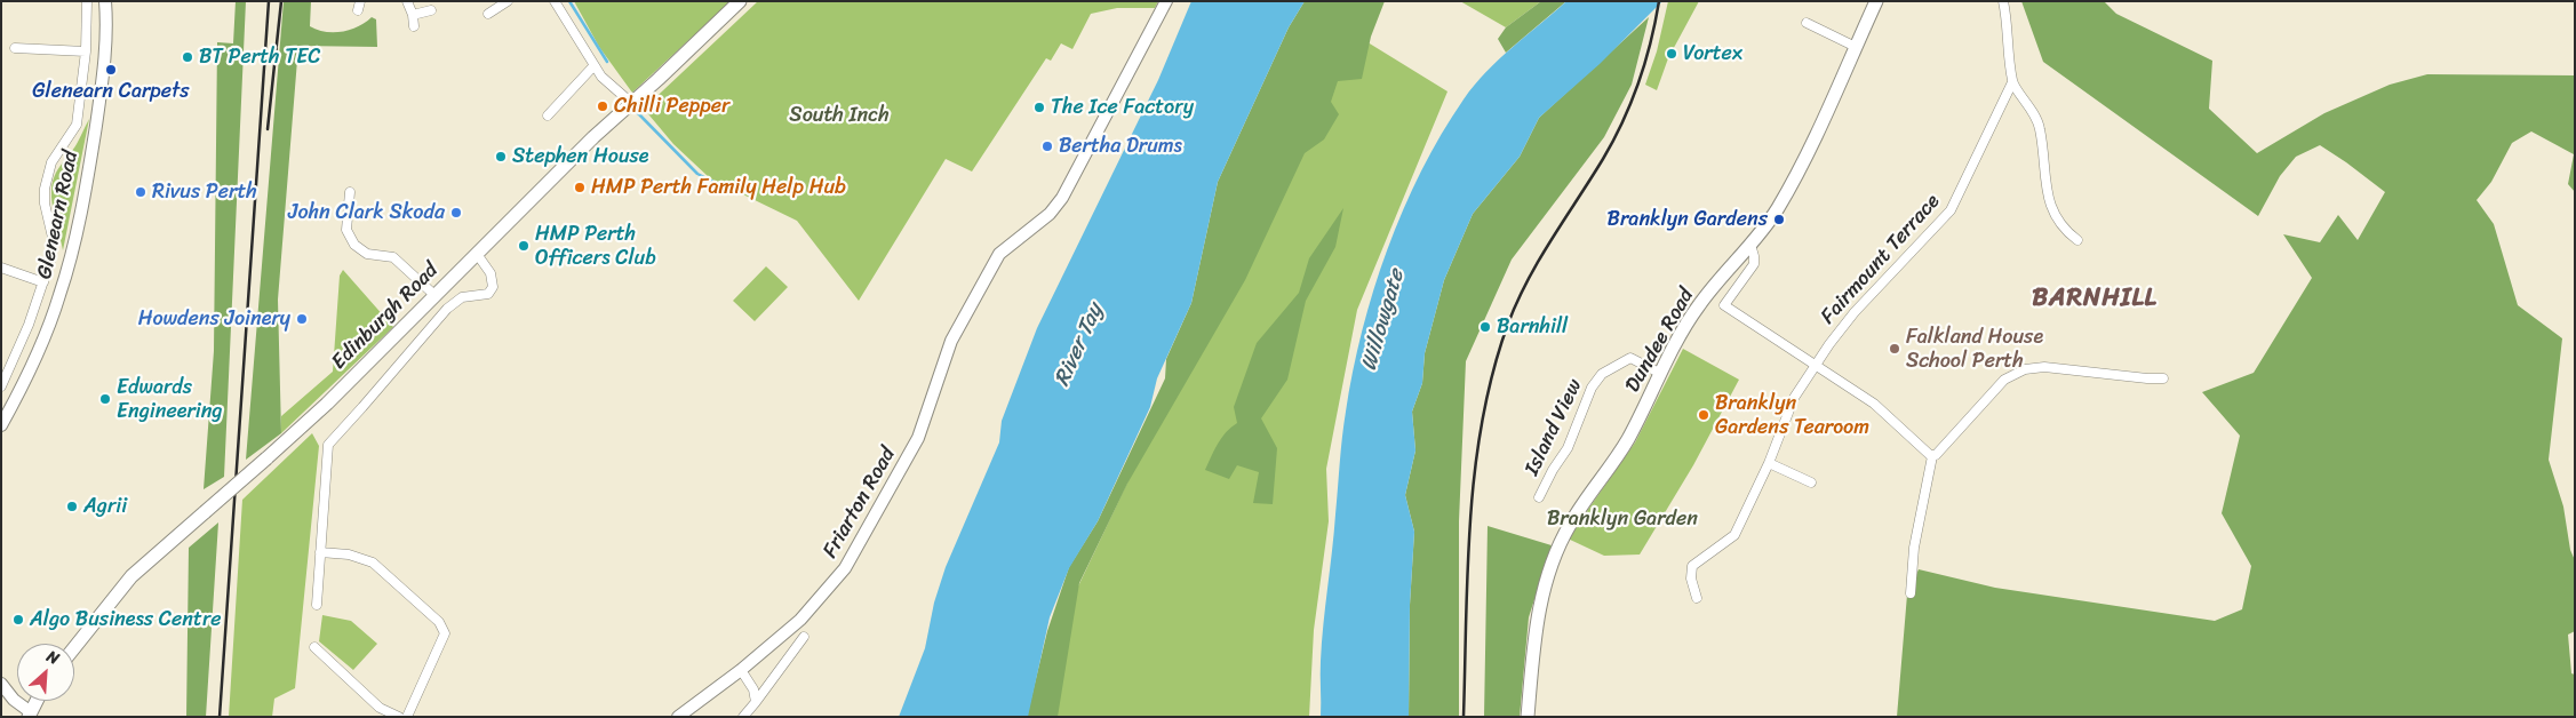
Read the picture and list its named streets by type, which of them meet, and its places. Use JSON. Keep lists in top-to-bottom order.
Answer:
{
  "streets": {
    "main road": ["Edinburgh Road", "Dundee Road"],
    "street": [
      "Glenearn Road",
      "Fairmount Terrace",
      "Island View",
      "Friarton Road"
    ]
  },
  "crossings": [
    ["Dundee Road", "Island View"]
  ],
  "districts": ["BARNHILL"],
  "water": ["Willowgate", "River Tay"],
  "parks": ["South Inch", "Branklyn Garden"],
  "places": [
    "Vortex",
    "BT Perth TEC",
    "Glenearn Carpets",
    "Chilli Pepper",
    "The Ice Factory",
    "Bertha Drums",
    "Stephen House",
    "HMP Perth Family Help Hub",
    "Rivus Perth",
    "John Clark Skoda",
    "Branklyn Gardens",
    "HMP Perth Officers Club",
    "Howdens Joinery",
    "Barnhill",
    "Falkland House School Perth",
    "Edwards Engineering",
    "Branklyn Gardens Tearoom",
    "Agrii",
    "Algo Business Centre"
  ],
  "north": "top right"
}
